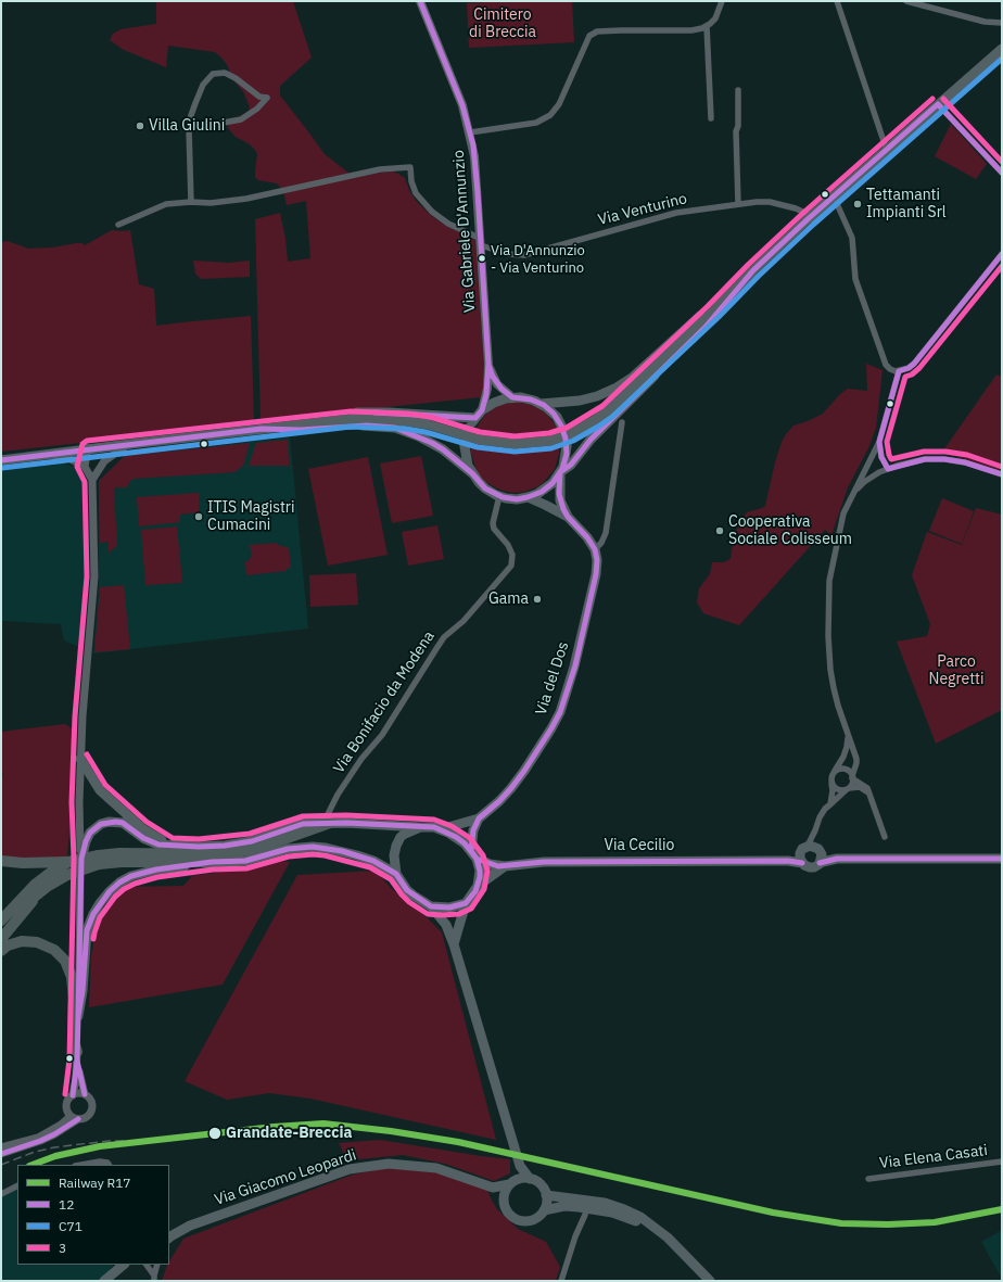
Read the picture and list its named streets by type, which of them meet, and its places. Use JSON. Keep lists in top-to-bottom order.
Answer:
{
  "streets": {
    "main road": [
      "Via Gabriele D'Annunzio",
      "Via del Dos",
      "Via Cecilio",
      "Via Giacomo Leopardi"
    ],
    "street": ["Via Venturino", "Via Bonifacio da Modena", "Via Elena Casati"]
  },
  "crossings": [
    ["Via Venturino", "Via Gabriele D'Annunzio"],
    ["Via Gabriele D'Annunzio", "Via Bonifacio da Modena"],
    ["Via del Dos", "Via Cecilio"],
    ["Via Bonifacio da Modena", "Via Cecilio"]
  ],
  "parks": ["Cimitero di Breccia", "Parco Negretti"],
  "places": [
    "Villa Giulini",
    "Tettamanti Impianti Srl",
    "Via D'Annunzio - Via Venturino",
    "ITIS Magistri Cumacini",
    "Cooperativa Sociale Colisseum",
    "Gama",
    "Grandate-Breccia"
  ],
  "lines": [
    "transit line 12",
    "transit line C71",
    "transit line 3",
    "rail line R17"
  ],
  "legend": [
    "Railway R17",
    "12",
    "C71",
    "3"
  ]
}
